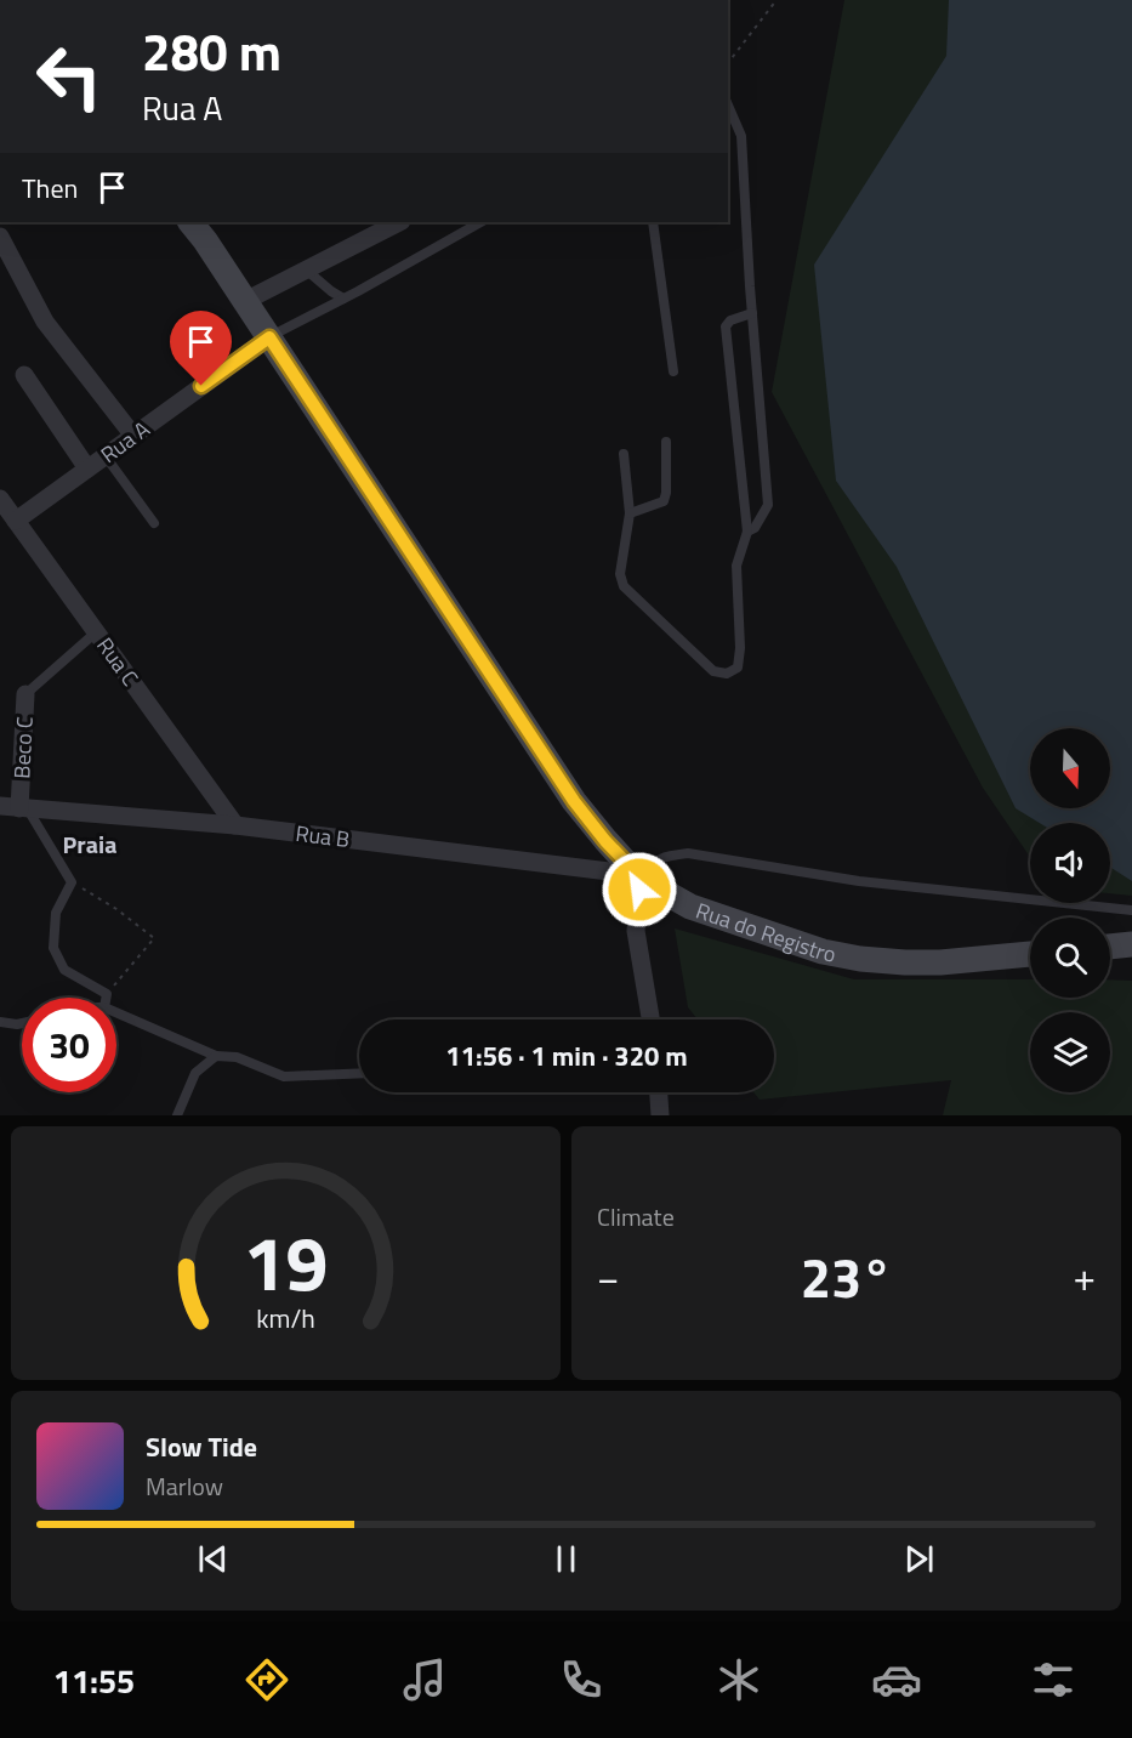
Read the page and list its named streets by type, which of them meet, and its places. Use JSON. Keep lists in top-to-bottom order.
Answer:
{
  "streets": {
    "main road": ["Rua do Registro"],
    "street": [
      "Rua A",
      "Rua C",
      "Beco C",
      "Rua B"
    ]
  },
  "crossings": [
    ["Rua A", "Rua C"],
    ["Rua A", "Rua do Registro"],
    ["Rua C", "Beco C"],
    ["Rua C", "Rua B"],
    ["Beco C", "Rua B"],
    ["Rua B", "Rua do Registro"]
  ],
  "districts": ["Praia"],
  "north": "bottom",
  "page": {
    "turn": ["280 m", "Rua A"],
    "then": "Then",
    "limit": "30",
    "trip": "11:56 · 1 min · 320 m",
    "tile": "Climate",
    "heat": ["−", "23°", "+"],
    "song": ["Slow Tide", "Marlow"],
    "tabs": "11:55",
    "gauge": ["19", "km/h"]
  }
}
